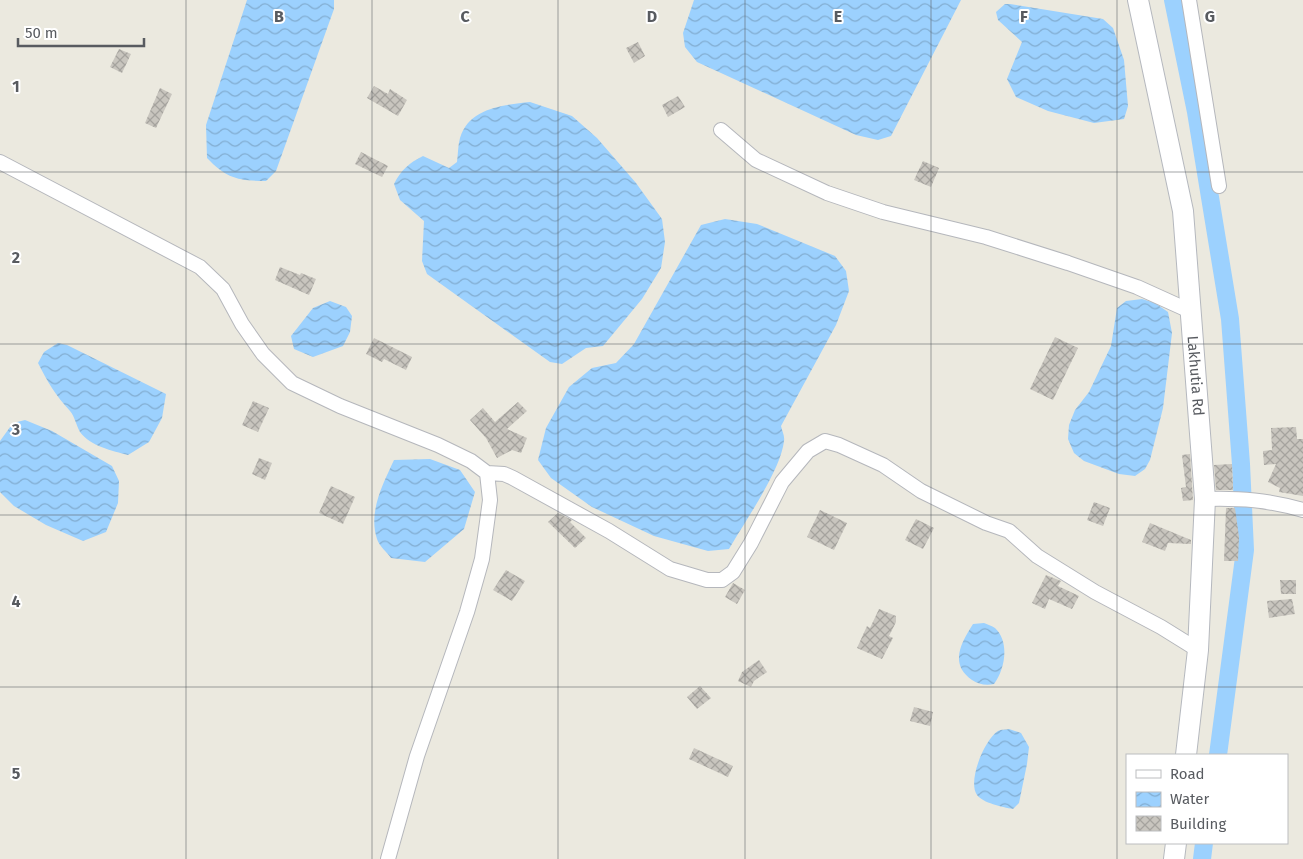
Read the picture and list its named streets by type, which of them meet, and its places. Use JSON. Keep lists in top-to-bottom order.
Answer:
{
  "streets": {
    "street": ["Lakhutia Rd"]
  },
  "legend": ["Road", "Water", "Building"],
  "scale_bar": "50 m",
  "grid": {
    "columns": [
      "B",
      "C",
      "D",
      "E",
      "F",
      "G"
    ],
    "rows": [
      "1",
      "2",
      "3",
      "4",
      "5"
    ]
  }
}
